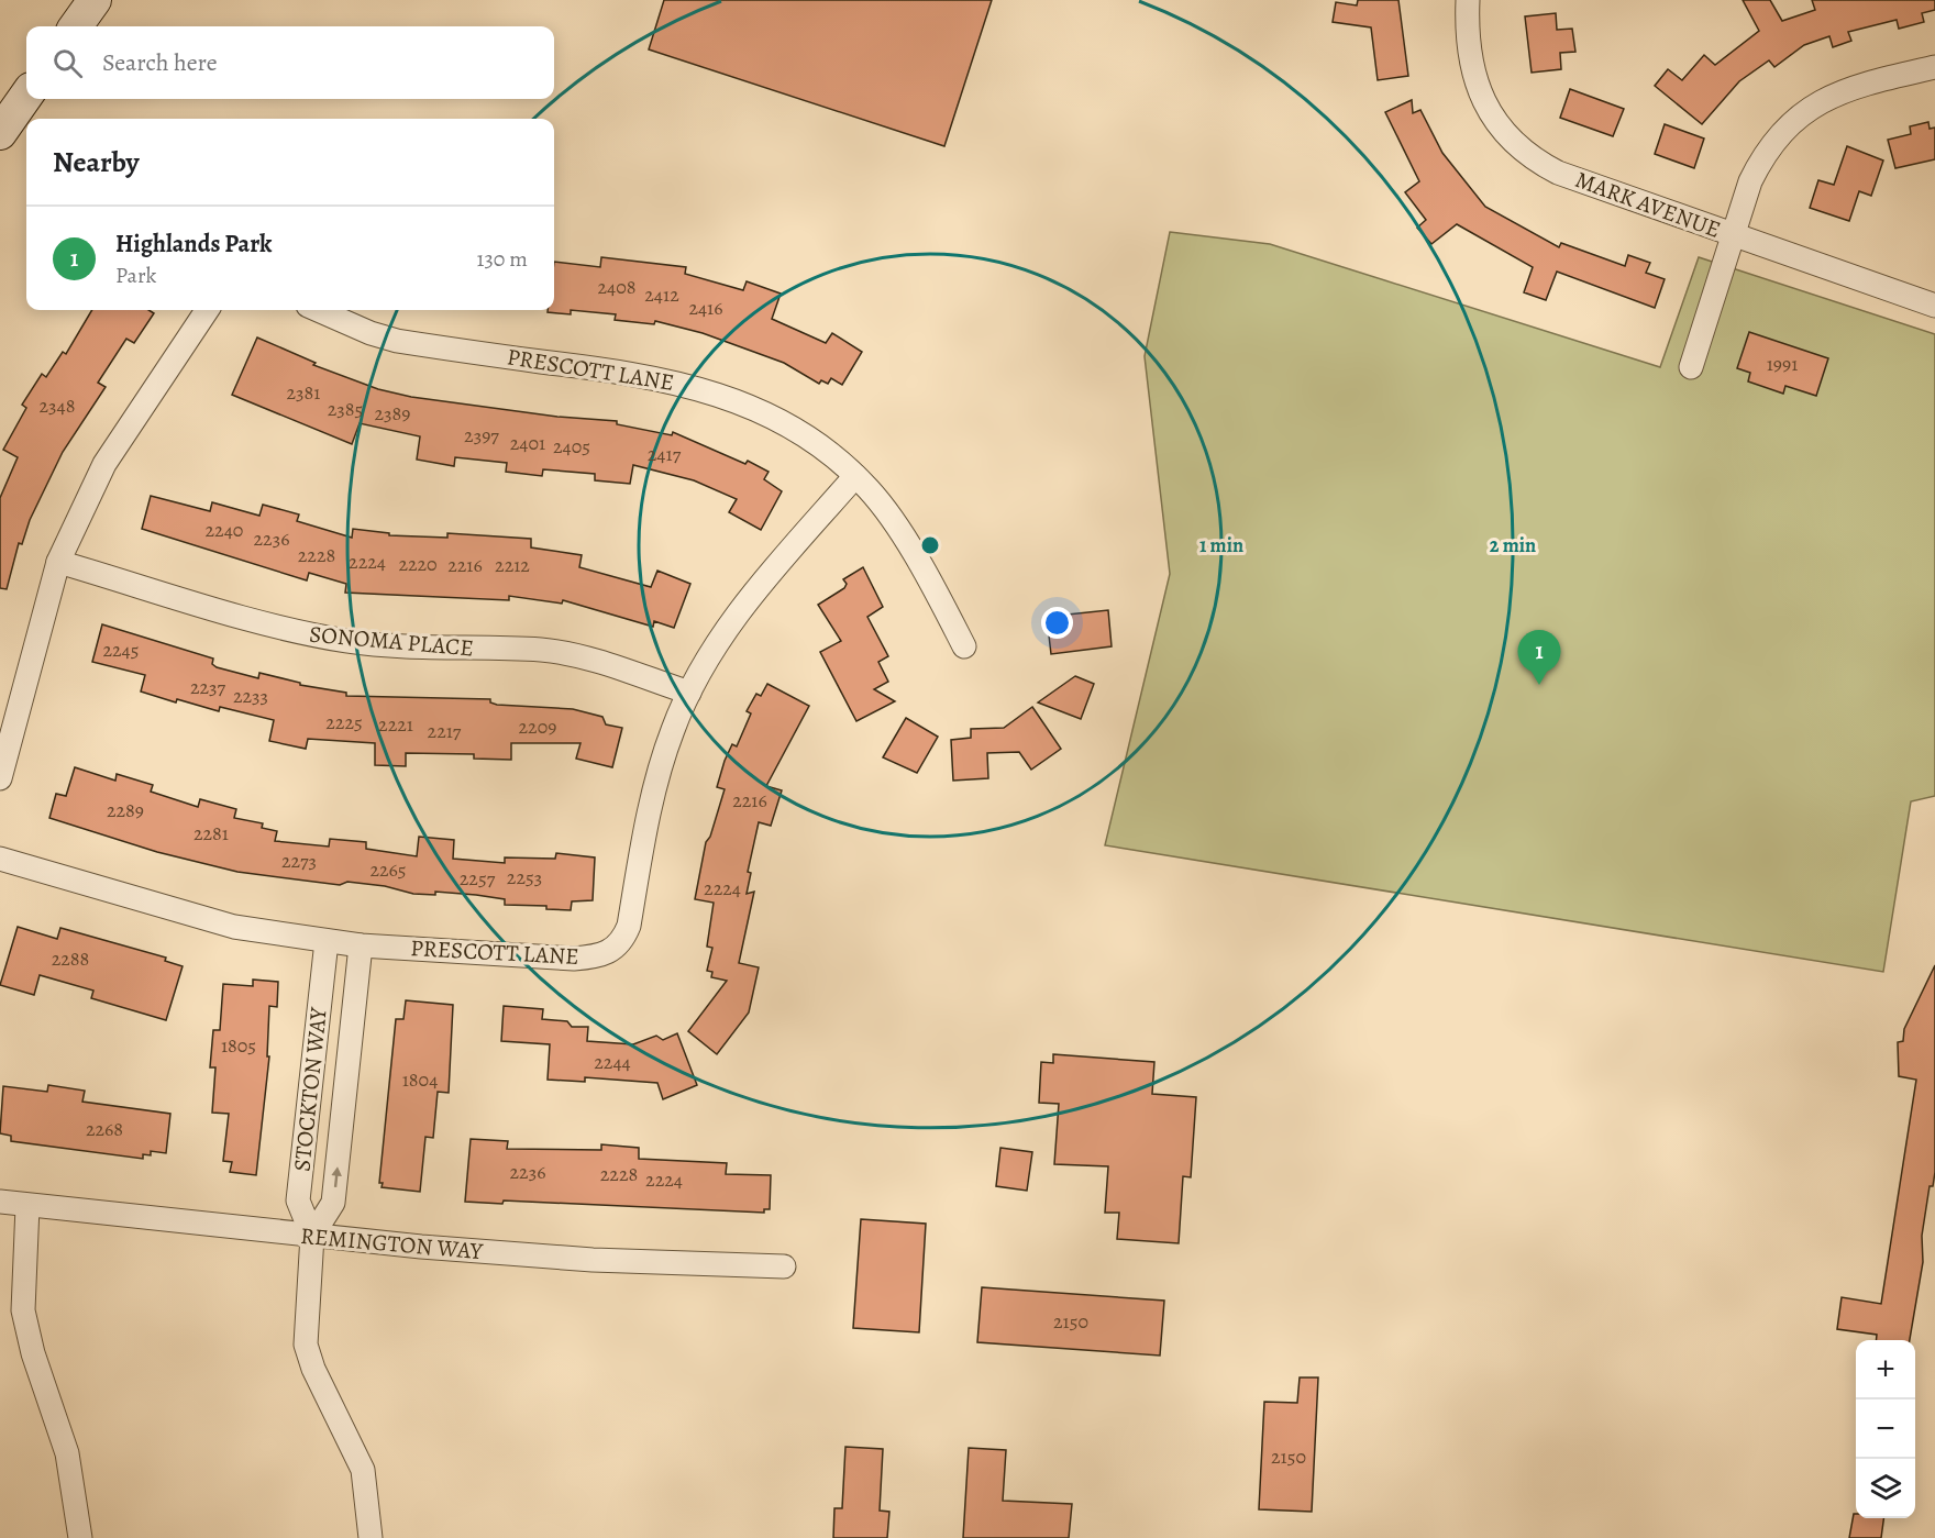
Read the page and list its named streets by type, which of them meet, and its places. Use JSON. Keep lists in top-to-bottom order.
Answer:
{
  "streets": {
    "street": [
      "MARK AVENUE",
      "PRESCOTT LANE",
      "SONOMA PLACE",
      "STOCKTON WAY",
      "REMINGTON WAY"
    ]
  },
  "crossings": [
    ["PRESCOTT LANE", "SONOMA PLACE"],
    ["PRESCOTT LANE", "STOCKTON WAY"],
    ["STOCKTON WAY", "REMINGTON WAY"]
  ],
  "house_numbers": [
    "2408",
    "2412",
    "2416",
    "1991",
    "2381",
    "2348",
    "2385",
    "2389",
    "2397",
    "2401",
    "2405",
    "2417",
    "2240",
    "2236",
    "2228",
    "2224",
    "2220",
    "2216",
    "2212",
    "2245",
    "2237",
    "2233",
    "2225",
    "2221",
    "2209",
    "2217",
    "2216",
    "2289",
    "2281",
    "2273",
    "2265",
    "2253",
    "2257",
    "2224",
    "2288",
    "1805",
    "2244",
    "1804",
    "2268",
    "2236",
    "2228",
    "2224",
    "2150",
    "2150"
  ],
  "page": {
    "search": "Search here",
    "heading": "Nearby",
    "list": [
      {
        "mark": "1",
        "name": "Highlands Park",
        "note": "Park",
        "value": "130 m"
      }
    ],
    "pins": "1",
    "map_buttons": ["+", "−"]
  },
  "rings": ["1 min", "2 min"]
}
